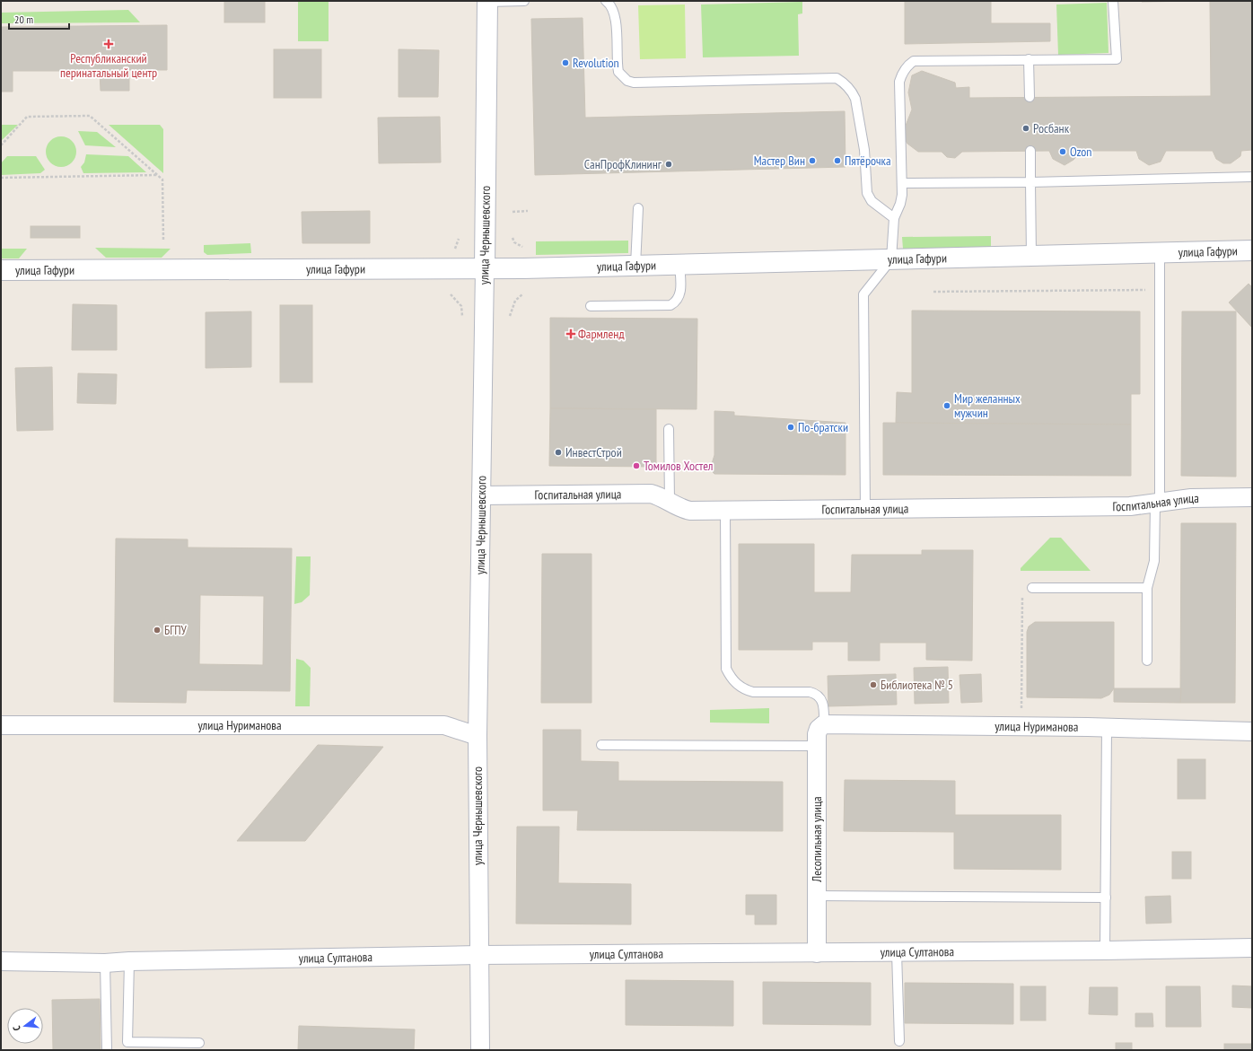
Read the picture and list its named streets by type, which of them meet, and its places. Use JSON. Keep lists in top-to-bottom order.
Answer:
{
  "streets": {
    "street": [
      "улица Чернышевского",
      "улица Гафури",
      "Госпитальная улица",
      "улица Нуриманова",
      "Лесопильная улица",
      "улица Султанова"
    ]
  },
  "crossings": [
    ["улица Чернышевского", "улица Гафури"],
    ["улица Чернышевского", "Госпитальная улица"],
    ["улица Чернышевского", "улица Нуриманова"],
    ["улица Чернышевского", "улица Султанова"],
    ["улица Нуриманова", "Лесопильная улица"],
    ["Лесопильная улица", "улица Султанова"]
  ],
  "places": {
    "health": ["Республиканский перинатальный центр", "Фармленд"],
    "other": [
      "Revolution",
      "Росбанк",
      "Ozon",
      "Мастер Вин",
      "Пятёрочка",
      "СанПрофКлининг",
      "Мир желанных мужчин",
      "По-братски",
      "ИнвестСтрой",
      "Томилов Хостел",
      "БГПУ",
      "Библиотека № 5"
    ]
  },
  "scale_bar": "20 m",
  "north": "left"
}
